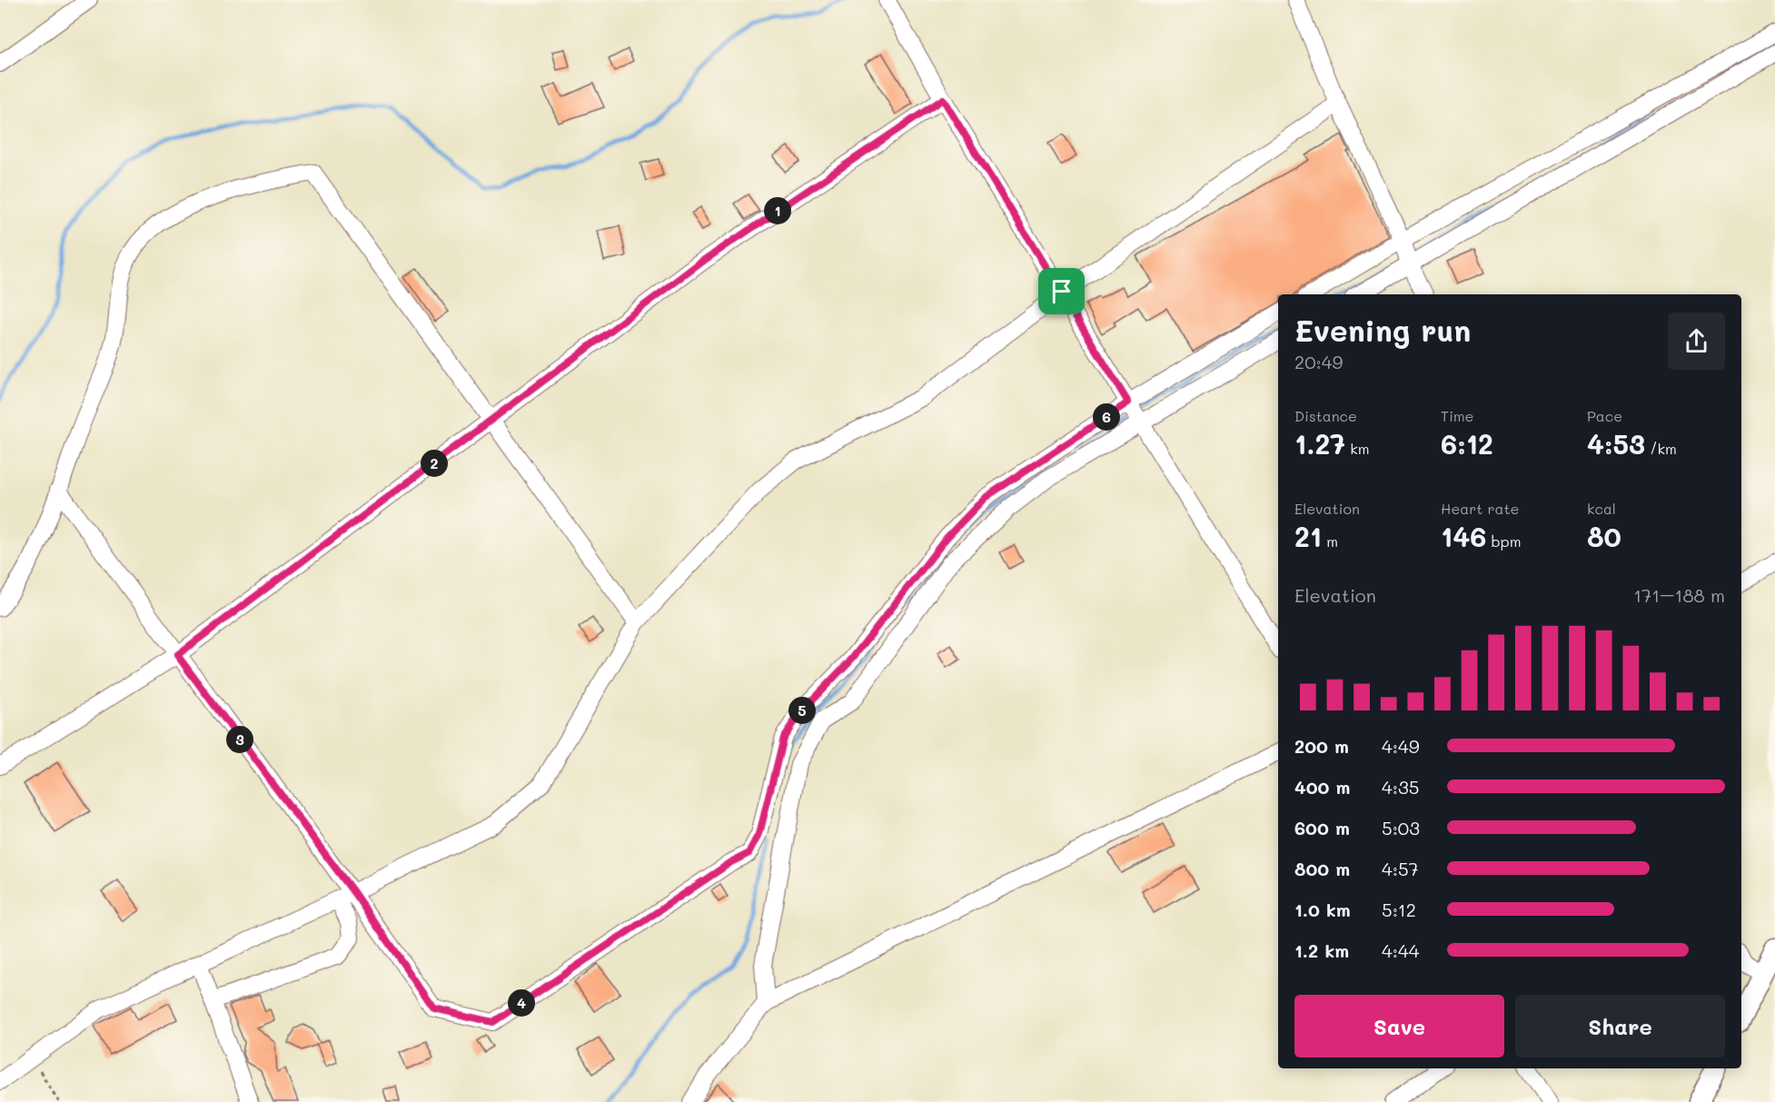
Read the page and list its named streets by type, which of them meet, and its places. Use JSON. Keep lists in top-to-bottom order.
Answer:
{
  "page": {
    "pins": [
      "1",
      "6",
      "2",
      "5",
      "3",
      "4"
    ],
    "heading": ["Evening run", "20:49"],
    "stats": [
      ["Distance", "1.27 km"],
      ["Time", "6:12"],
      ["Pace", "4:53 /km"],
      ["Elevation", "21 m"],
      ["Heart rate", "146 bpm"],
      ["kcal", "80"]
    ],
    "chart": ["Elevation", "171–188 m"],
    "list": [
      {
        "name": "200 m",
        "note": "4:49"
      },
      {
        "name": "400 m",
        "note": "4:35"
      },
      {
        "name": "600 m",
        "note": "5:03"
      },
      {
        "name": "800 m",
        "note": "4:57"
      },
      {
        "name": "1.0 km",
        "note": "5:12"
      },
      {
        "name": "1.2 km",
        "note": "4:44"
      }
    ],
    "buttons": ["Save", "Share"]
  }
}
